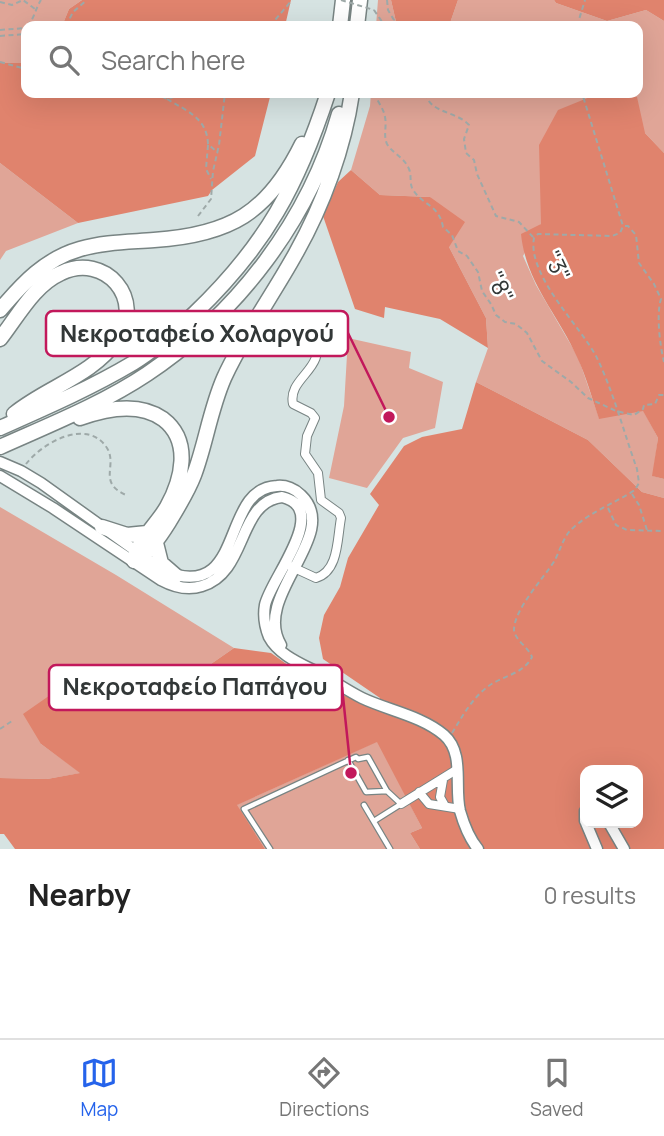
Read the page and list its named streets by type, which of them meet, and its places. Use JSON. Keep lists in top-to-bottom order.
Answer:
{
  "streets": {
    "path": ["\"3\"", "\"8\""]
  },
  "crossings": [
    ["\"3\"", "\"8\""]
  ],
  "places": ["Νεκροταφείο Χολαργού", "Νεκροταφείο Παπάγου"],
  "page": {
    "search": "Search here",
    "heading": ["Nearby", "0 results"],
    "nav": ["Map", "Directions", "Saved"]
  }
}
